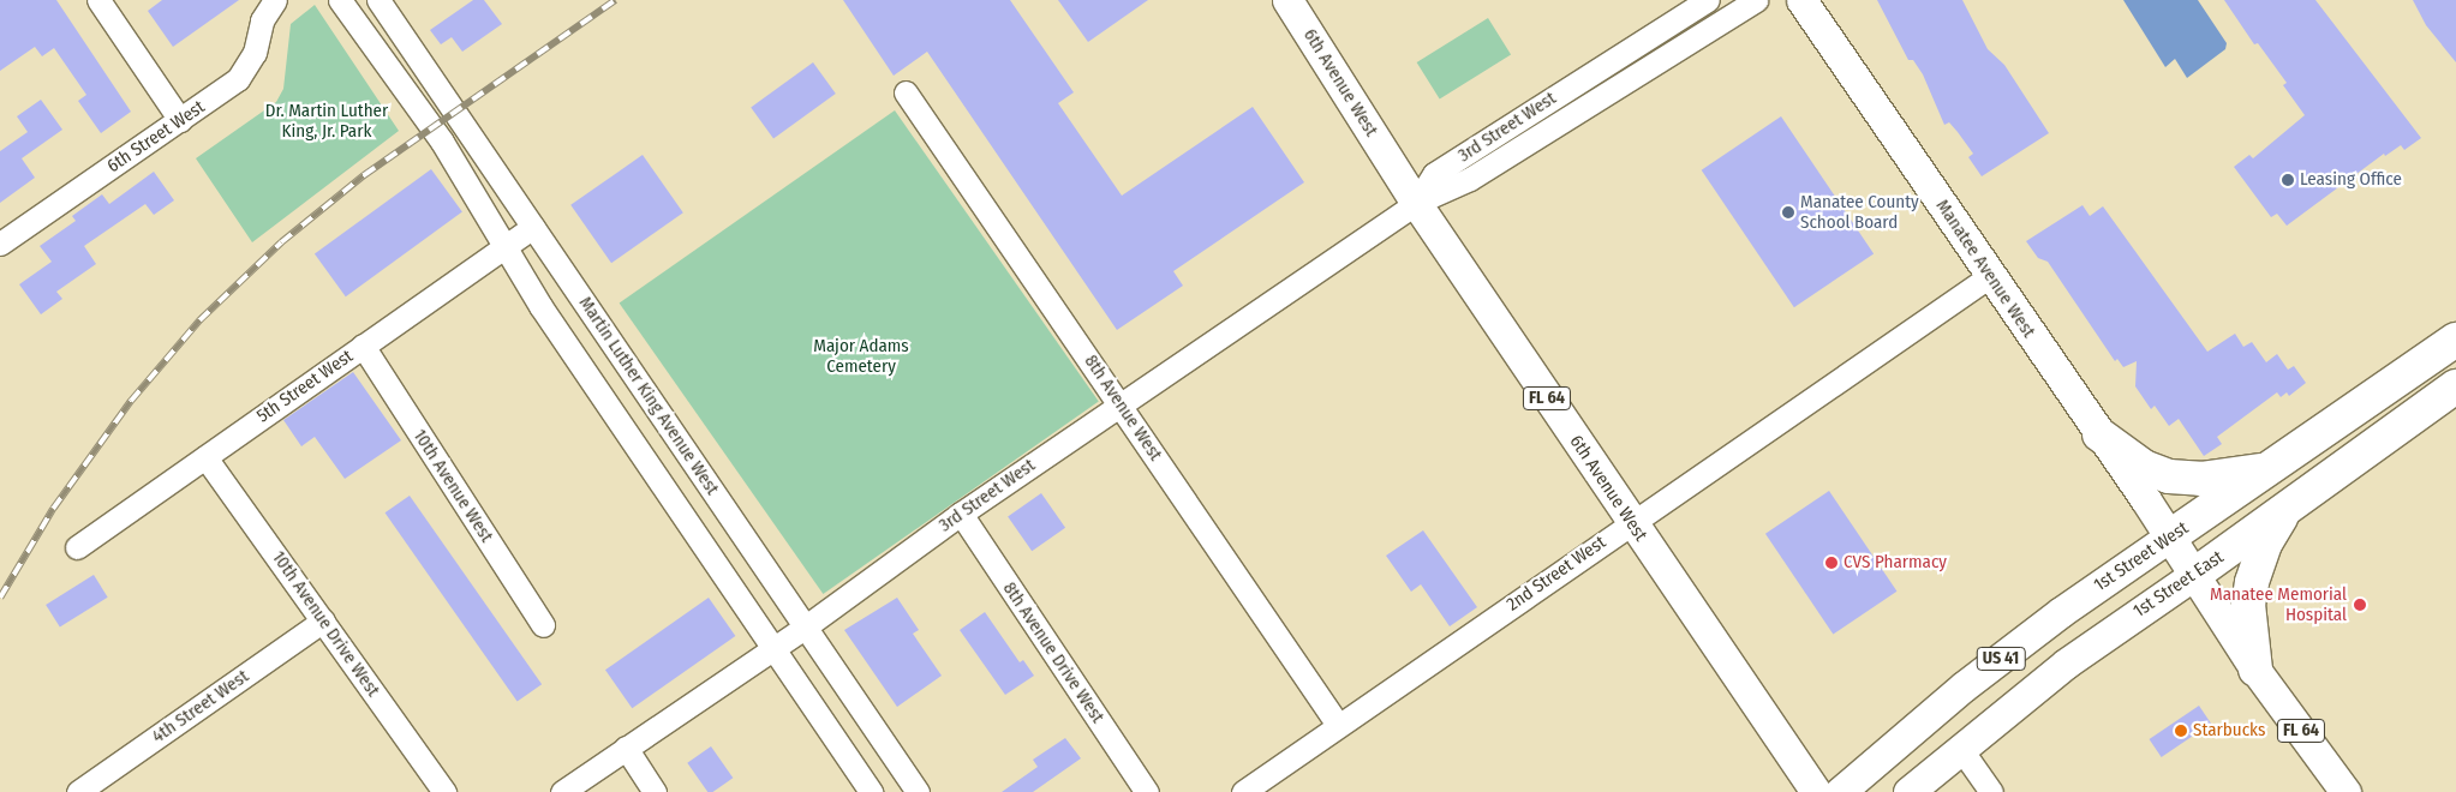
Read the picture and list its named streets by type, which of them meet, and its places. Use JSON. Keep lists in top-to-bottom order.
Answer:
{
  "streets": {
    "highway": ["1st Street West", "1st Street East", "US 41"],
    "main road": ["6th Avenue West", "Manatee Avenue West", "FL 64"],
    "street": [
      "3rd Street West",
      "6th Street West",
      "5th Street West",
      "Martin Luther King Avenue West",
      "8th Avenue West",
      "10th Avenue West",
      "2nd Street West",
      "10th Avenue Drive West",
      "8th Avenue Drive West",
      "4th Street West"
    ]
  },
  "crossings": [
    ["6th Avenue West", "3rd Street West"],
    ["6th Avenue West", "2nd Street West"],
    ["3rd Street West", "Martin Luther King Avenue West"],
    ["3rd Street West", "8th Avenue West"],
    ["3rd Street West", "8th Avenue Drive West"],
    ["Manatee Avenue West", "FL 64"],
    ["Manatee Avenue West", "1st Street West"],
    ["Manatee Avenue West", "2nd Street West"],
    ["5th Street West", "Martin Luther King Avenue West"],
    ["5th Street West", "10th Avenue West"],
    ["5th Street West", "10th Avenue Drive West"],
    ["FL 64", "1st Street West"],
    ["FL 64", "1st Street East"],
    ["8th Avenue West", "2nd Street West"],
    ["10th Avenue Drive West", "4th Street West"]
  ],
  "parks": ["Dr. Martin Luther King, Jr. Park", "Major Adams Cemetery"],
  "places": [
    "Leasing Office",
    "Manatee County School Board",
    "CVS Pharmacy",
    "Manatee Memorial Hospital",
    "Starbucks"
  ]
}
